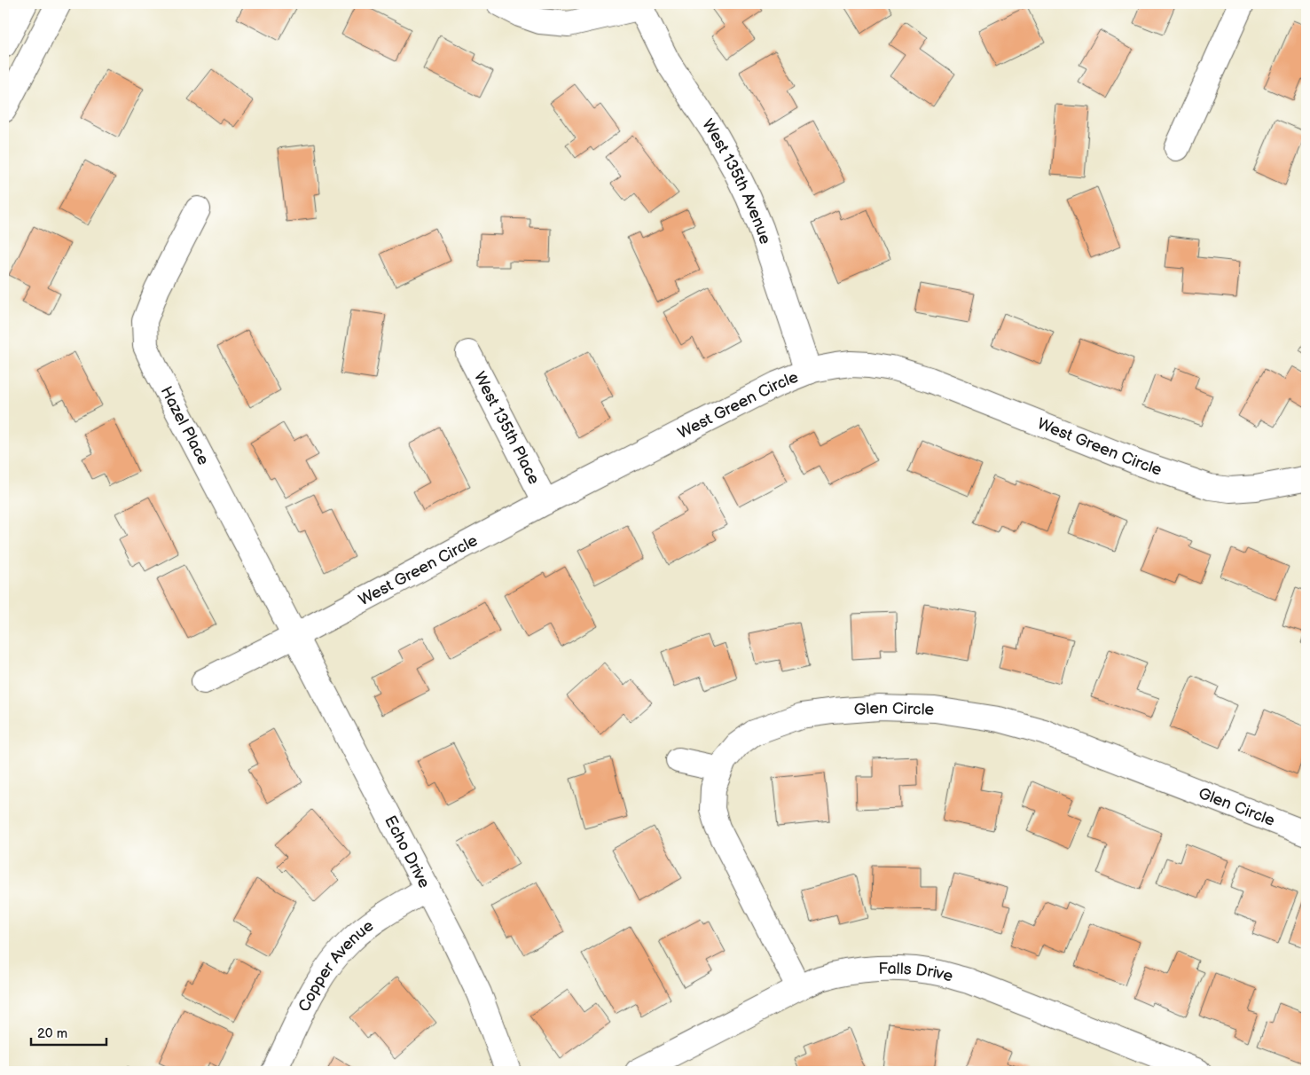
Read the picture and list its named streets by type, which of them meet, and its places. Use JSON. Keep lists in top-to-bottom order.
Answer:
{
  "streets": {
    "street": [
      "West 135th Avenue",
      "West Green Circle",
      "Hazel Place",
      "West 135th Place",
      "Glen Circle",
      "Echo Drive",
      "Copper Avenue",
      "Falls Drive"
    ]
  },
  "crossings": [
    ["West 135th Avenue", "West Green Circle"],
    ["West Green Circle", "Hazel Place"],
    ["West Green Circle", "West 135th Place"],
    ["West Green Circle", "Echo Drive"],
    ["Hazel Place", "Echo Drive"],
    ["Glen Circle", "Falls Drive"],
    ["Echo Drive", "Copper Avenue"]
  ],
  "scale_bar": "20 m"
}
